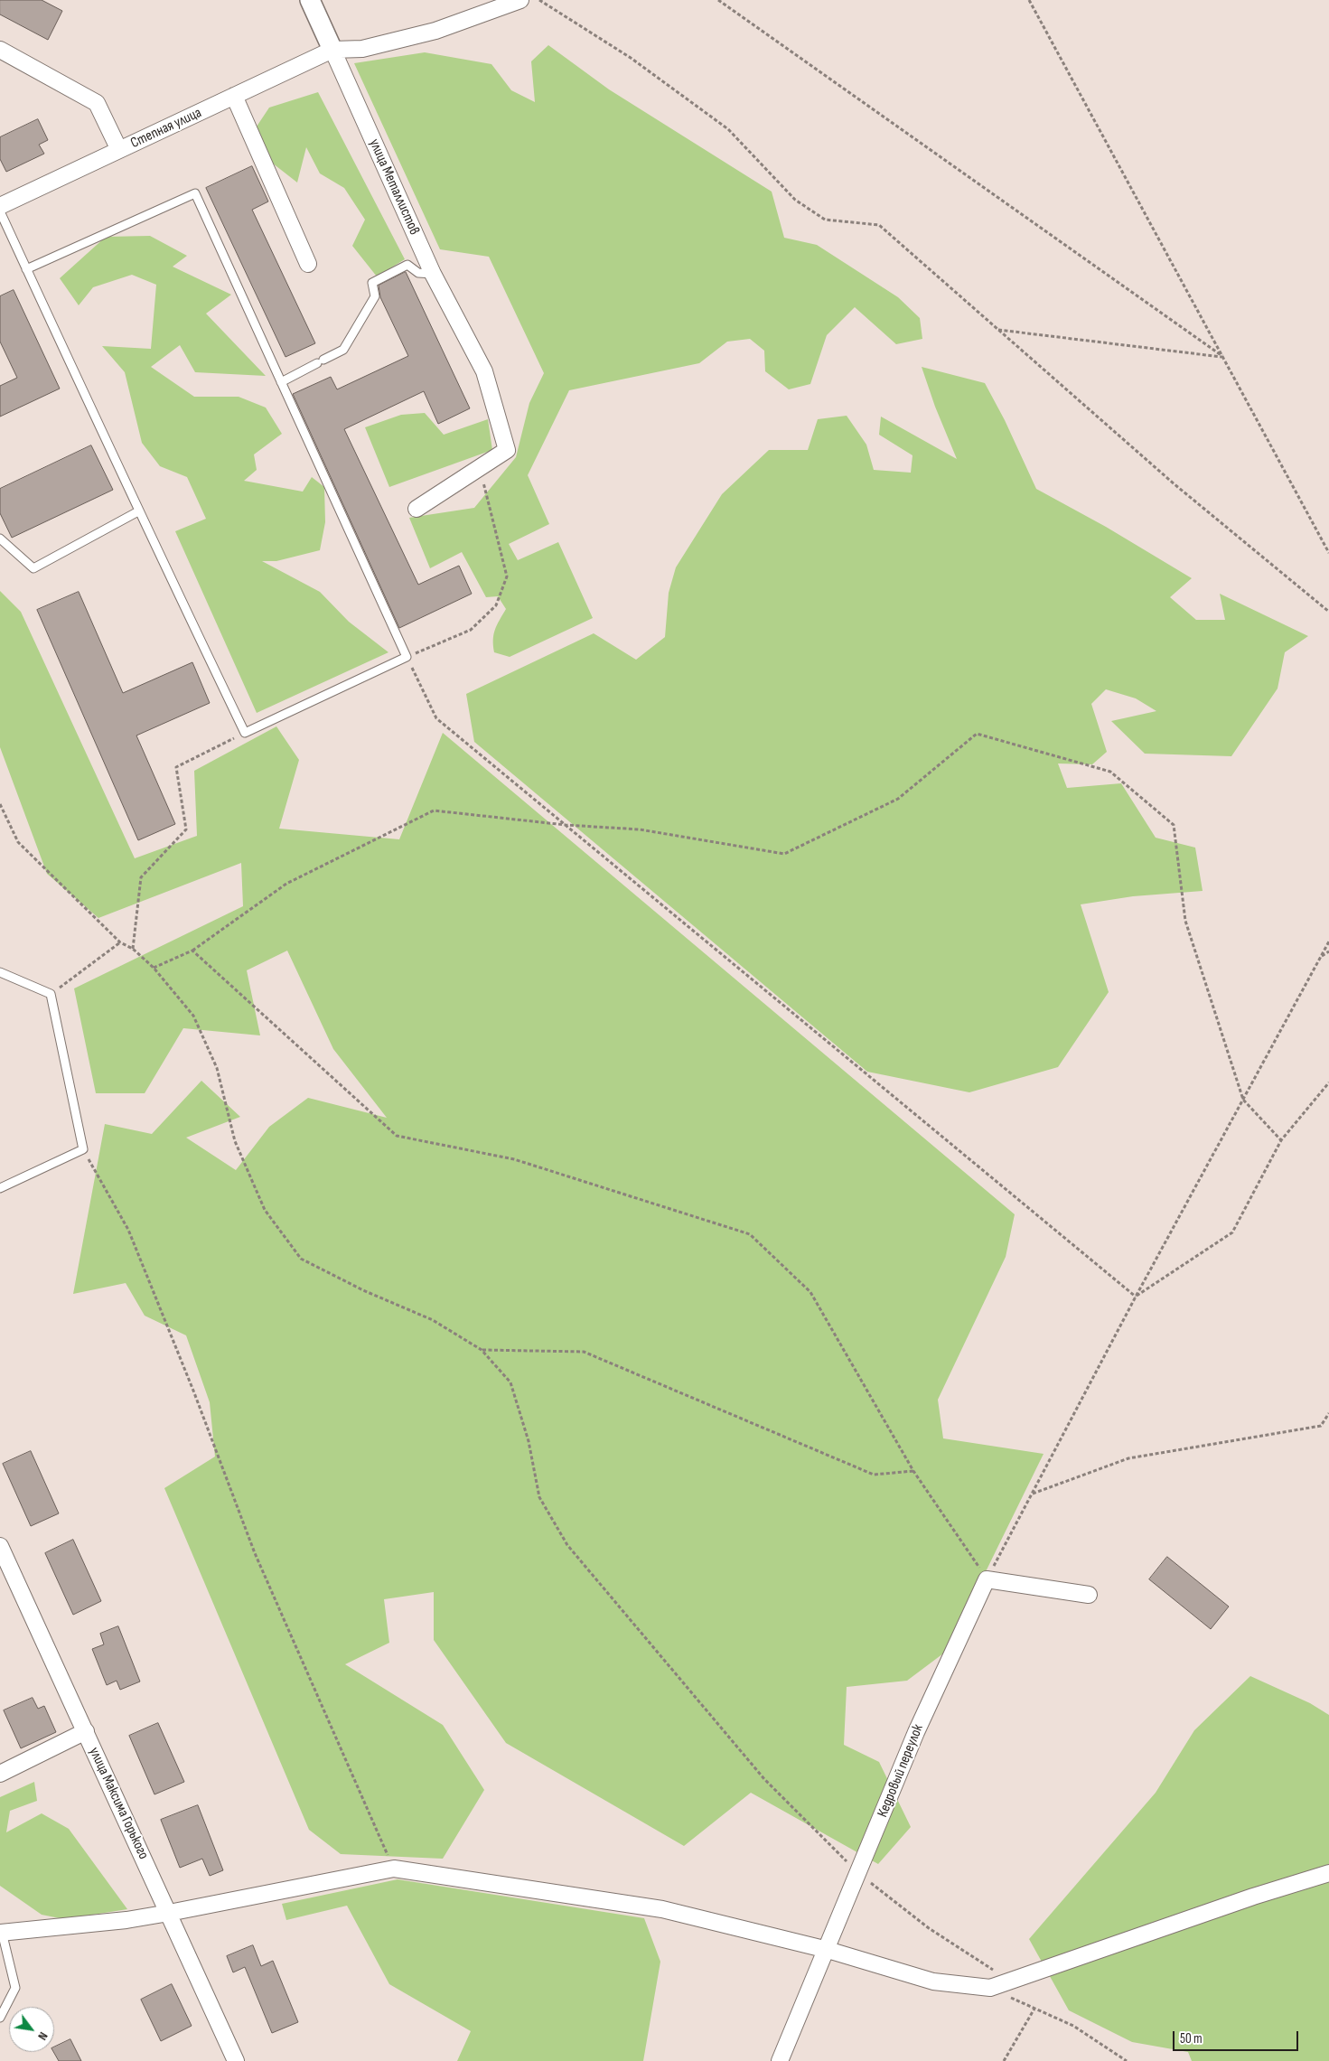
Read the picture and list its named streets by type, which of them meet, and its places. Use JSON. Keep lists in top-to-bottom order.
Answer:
{
  "streets": {
    "street": [
      "Степная улица",
      "улица Металлистов",
      "Кедровый переулок",
      "улица Максима Горького"
    ]
  },
  "crossings": [
    ["Степная улица", "улица Металлистов"]
  ],
  "scale_bar": "50 m",
  "north": "bottom right"
}
